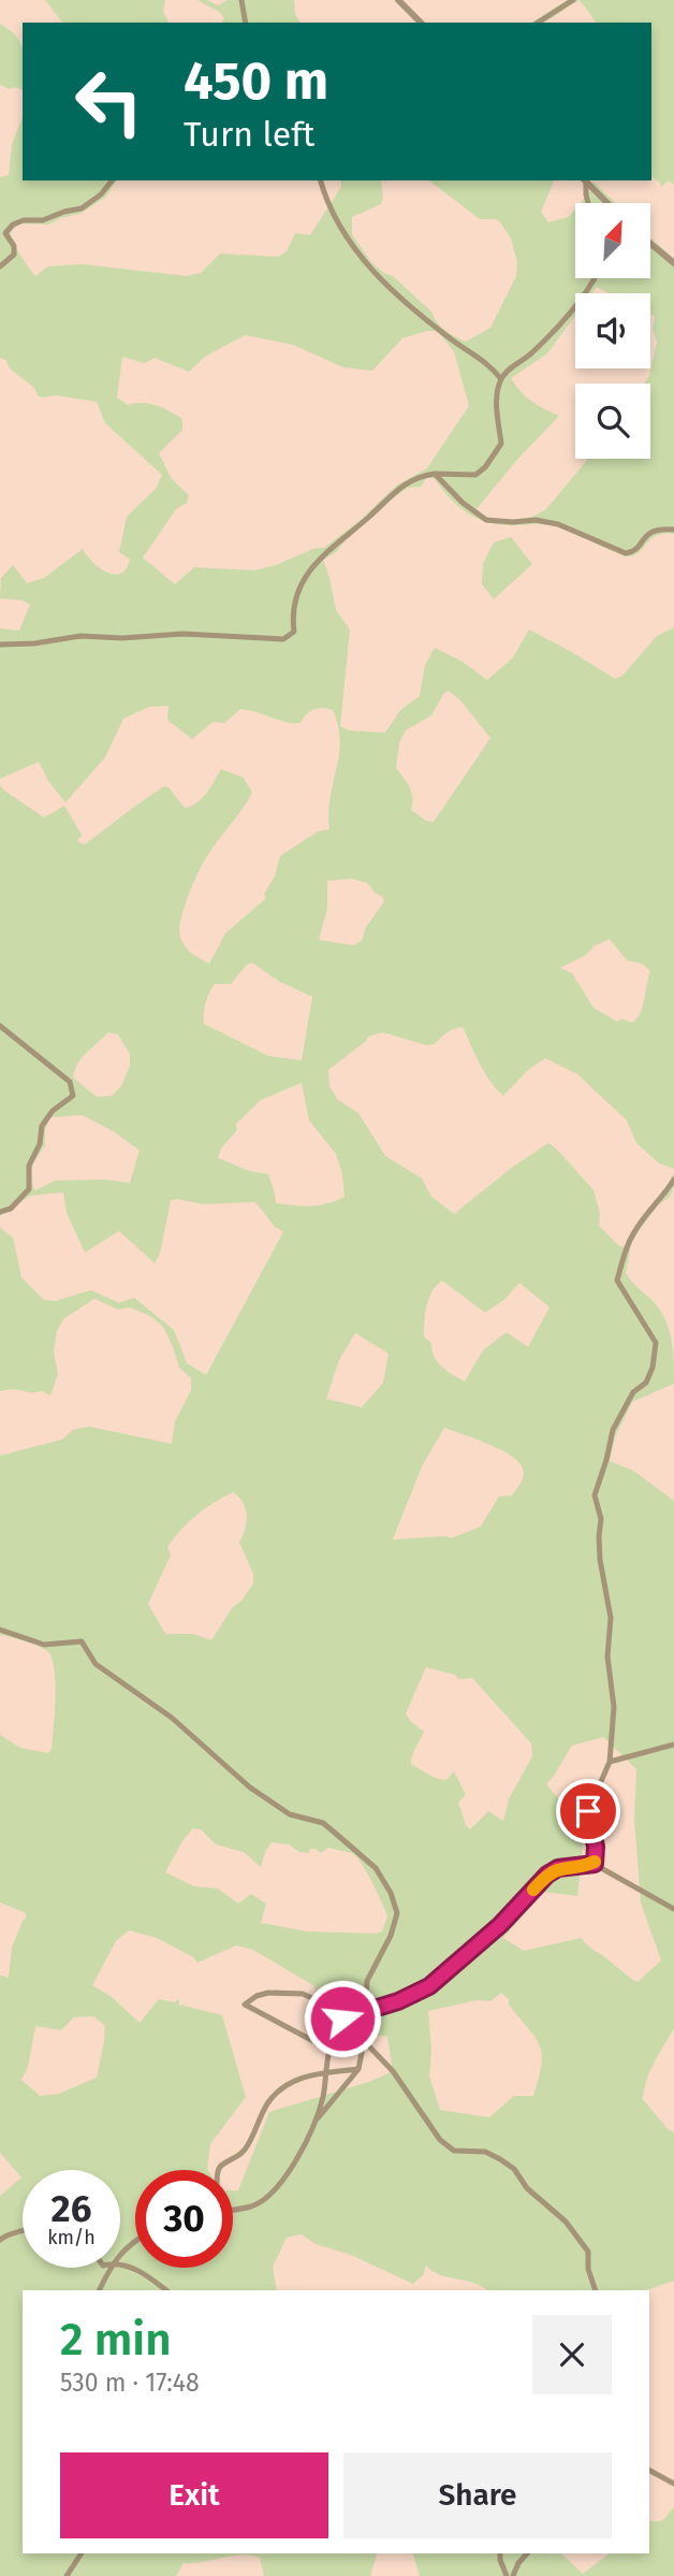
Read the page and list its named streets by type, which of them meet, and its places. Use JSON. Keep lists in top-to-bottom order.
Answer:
{
  "north": "top right",
  "page": {
    "turn": ["450 m", "Turn left"],
    "speed": "26 km/h",
    "limit": "30",
    "heading": ["2 min", "530 m · 17:48"],
    "buttons": ["Exit", "Share"]
  }
}
